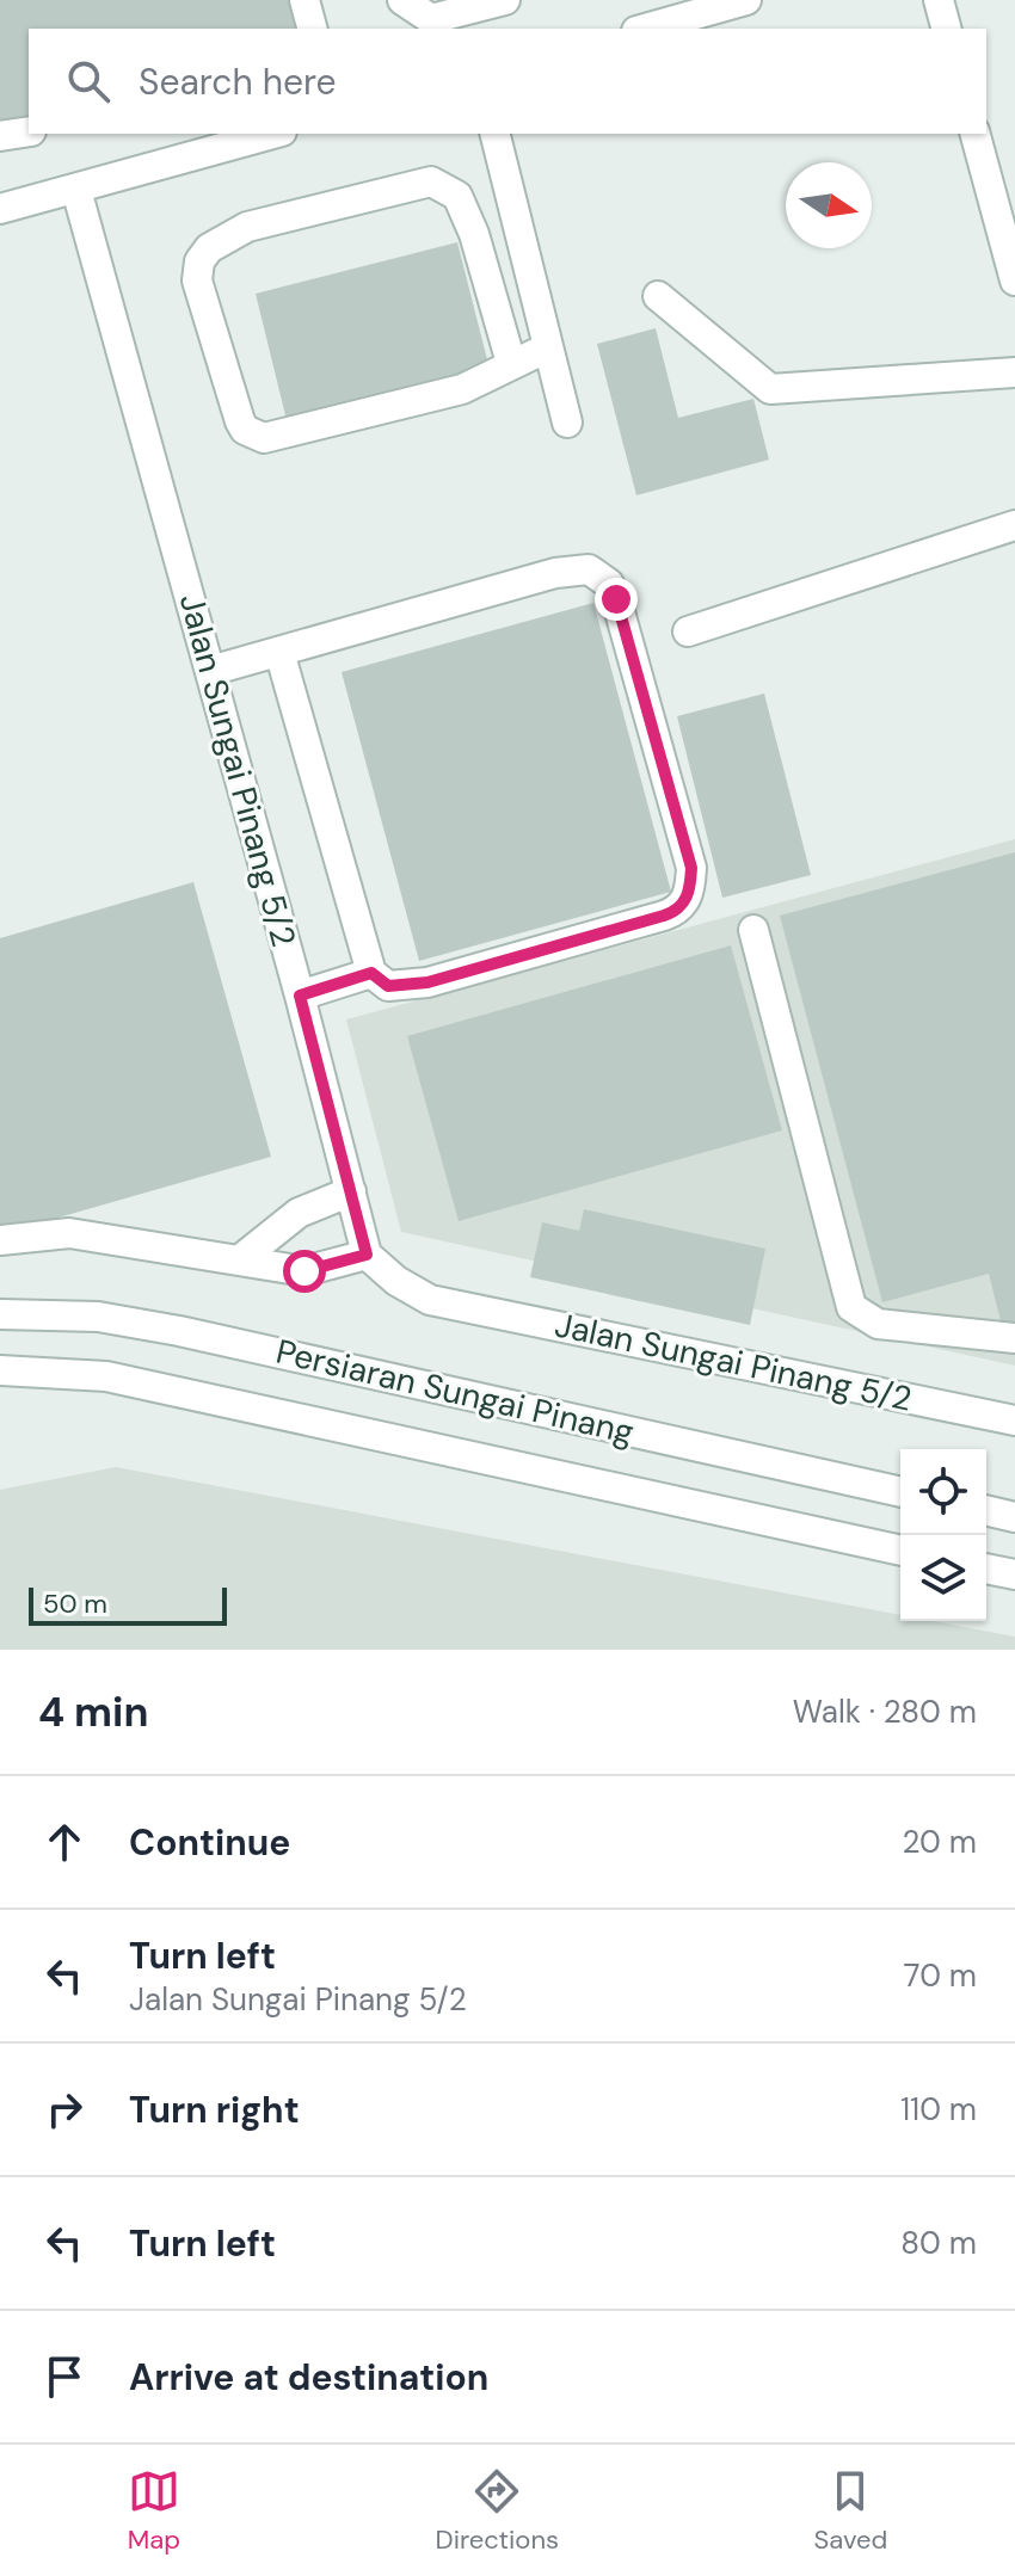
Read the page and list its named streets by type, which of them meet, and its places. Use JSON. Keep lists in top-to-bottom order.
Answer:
{
  "streets": {
    "street": ["Jalan Sungai Pinang 5/2", "Persiaran Sungai Pinang"]
  },
  "scale_bar": "50 m",
  "north": "right",
  "page": {
    "search": "Search here",
    "scale": "50 m",
    "heading": ["4 min", "Walk · 280 m"],
    "list": [
      ["Continue", "20 m"],
      ["Turn left", "Jalan Sungai Pinang 5/2", "70 m"],
      ["Turn right", "110 m"],
      ["Turn left", "80 m"],
      "Arrive at destination"
    ],
    "nav": ["Map", "Directions", "Saved"]
  }
}
